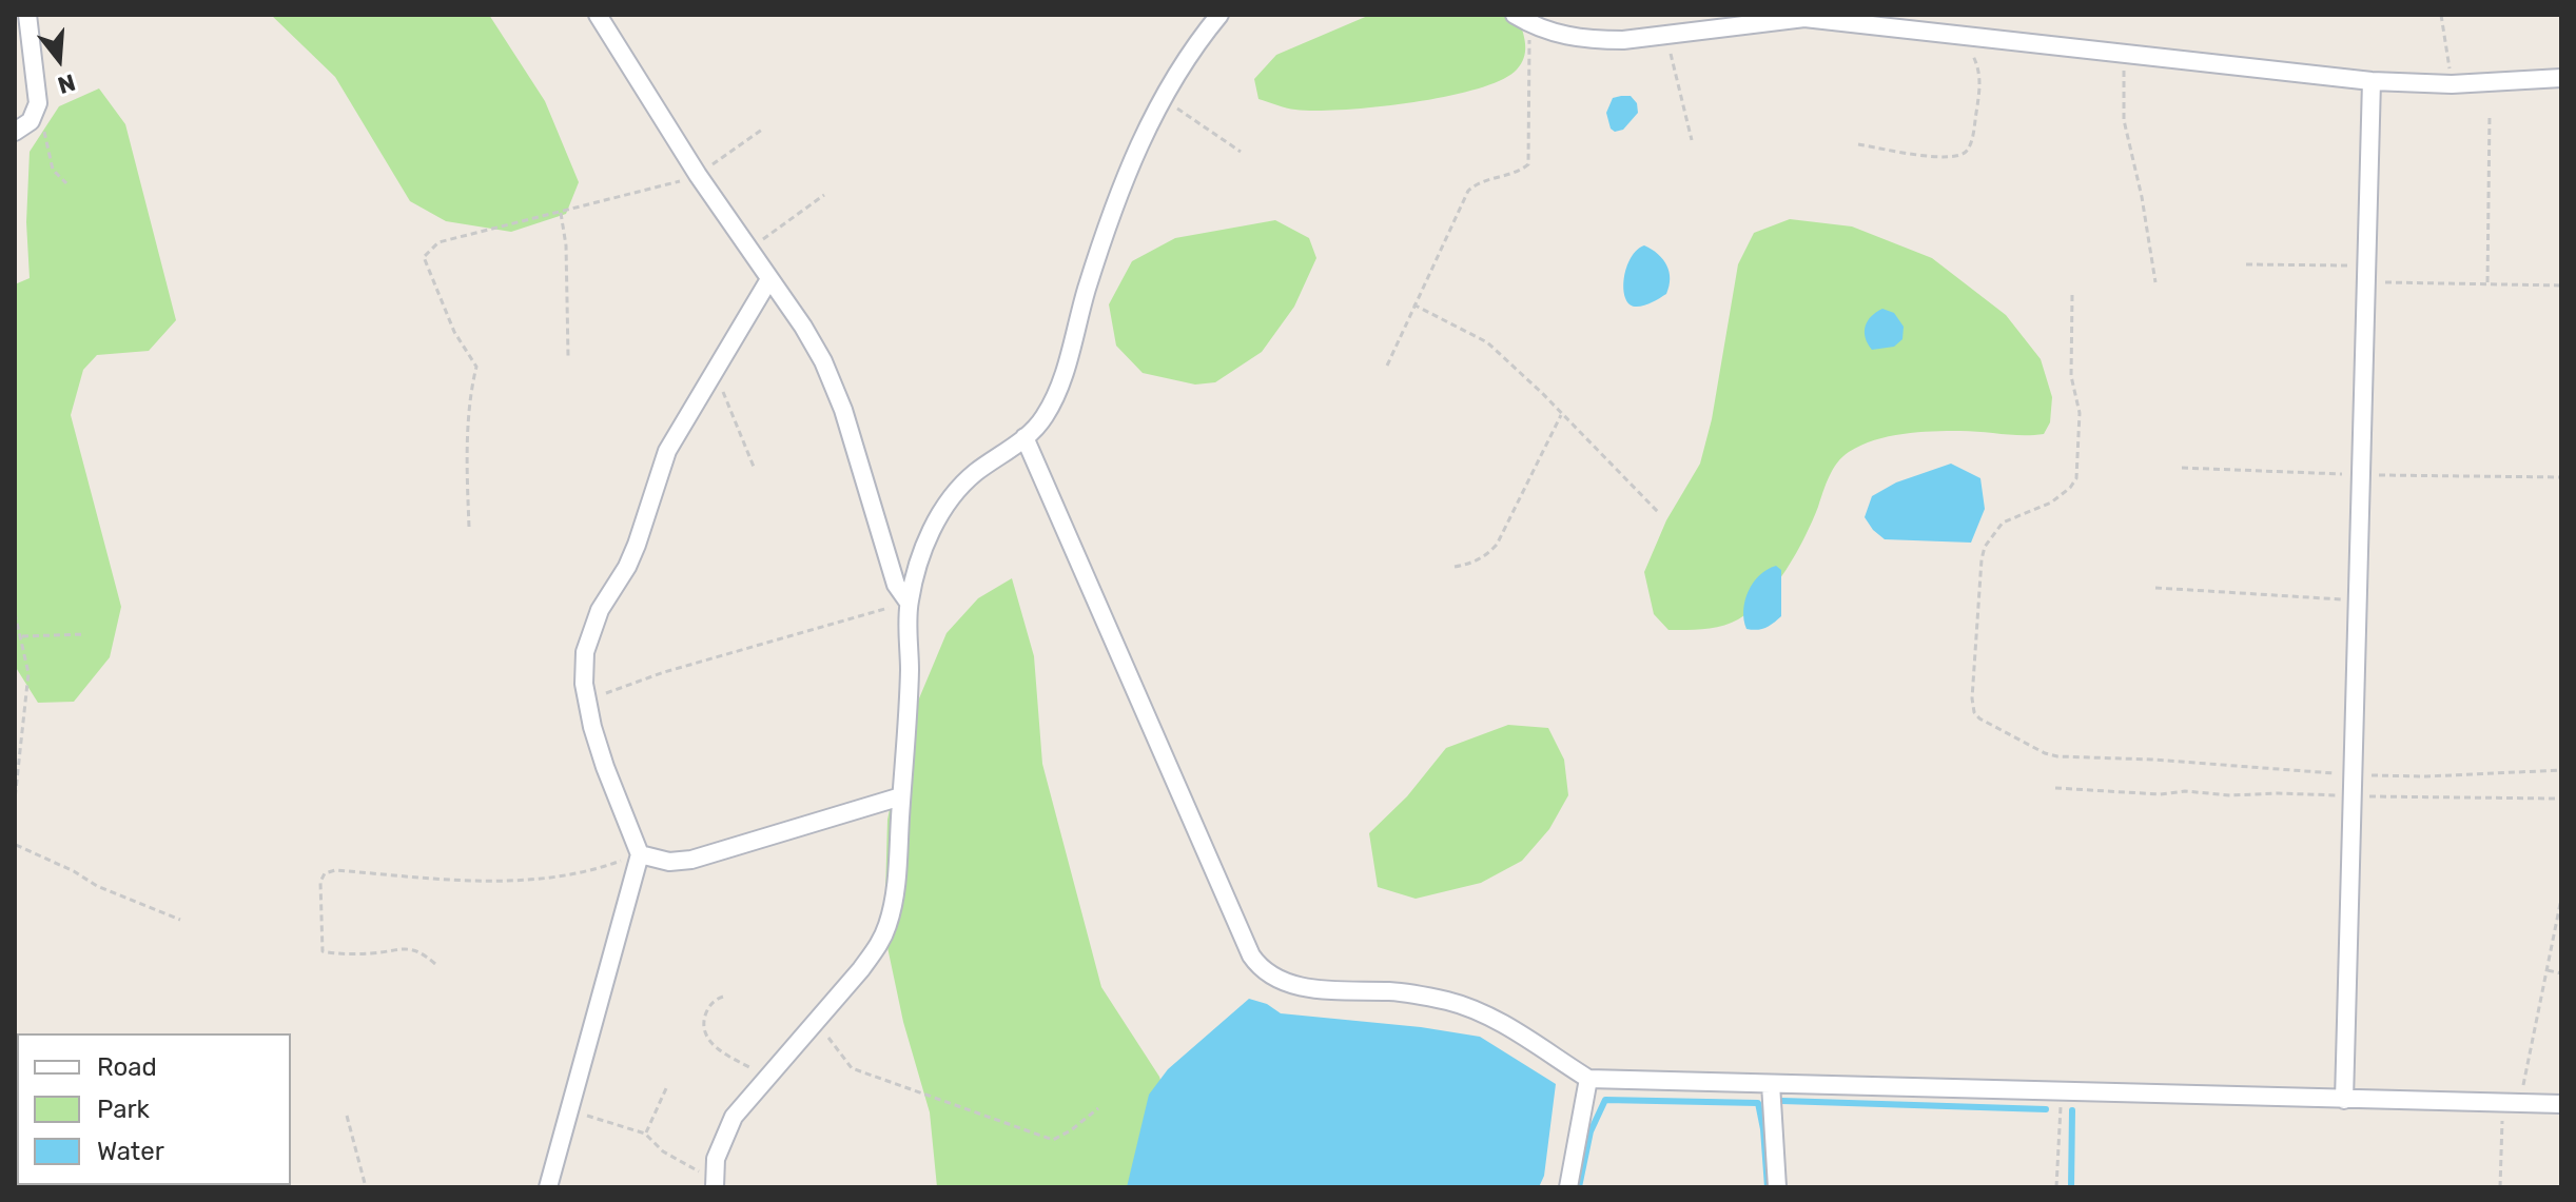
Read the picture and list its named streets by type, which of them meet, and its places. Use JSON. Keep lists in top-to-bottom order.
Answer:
{
  "legend": ["Road", "Park", "Water"],
  "north": "bottom"
}
